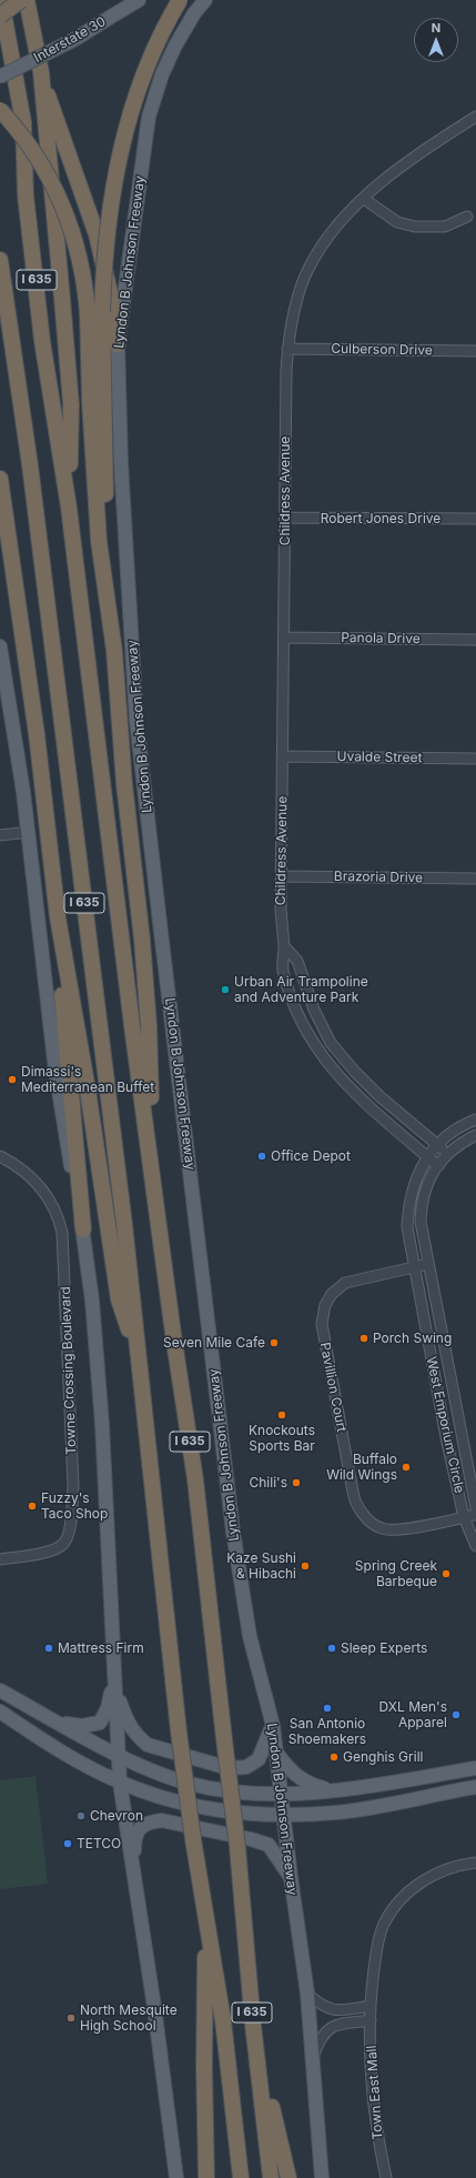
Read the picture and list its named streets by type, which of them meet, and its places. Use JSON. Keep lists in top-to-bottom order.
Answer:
{
  "streets": {
    "highway": ["I 635"],
    "main road": ["Interstate 30", "Lyndon B Johnson Freeway"],
    "street": [
      "Culberson Drive",
      "Childress Avenue",
      "Robert Jones Drive",
      "Panola Drive",
      "Uvalde Street",
      "Brazoria Drive",
      "Towne Crossing Boulevard",
      "Pavillion Court",
      "West Emporium Circle",
      "Town East Mall"
    ]
  },
  "crossings": [
    ["Culberson Drive", "Childress Avenue"],
    ["Childress Avenue", "Robert Jones Drive"],
    ["Childress Avenue", "Panola Drive"],
    ["Childress Avenue", "Uvalde Street"],
    ["Childress Avenue", "Brazoria Drive"],
    ["Childress Avenue", "West Emporium Circle"],
    ["Pavillion Court", "West Emporium Circle"]
  ],
  "places": [
    "Urban Air Trampoline and Adventure Park",
    "Dimassi's Mediterranean Buffet",
    "Office Depot",
    "Porch Swing",
    "Seven Mile Cafe",
    "Knockouts Sports Bar",
    "Buffalo Wild Wings",
    "Chili's",
    "Fuzzy's Taco Shop",
    "Kaze Sushi & Hibachi",
    "Spring Creek Barbeque",
    "Mattress Firm",
    "Sleep Experts",
    "San Antonio Shoemakers",
    "DXL Men's Apparel",
    "Genghis Grill",
    "Chevron",
    "TETCO",
    "North Mesquite High School"
  ],
  "north": "top"
}
